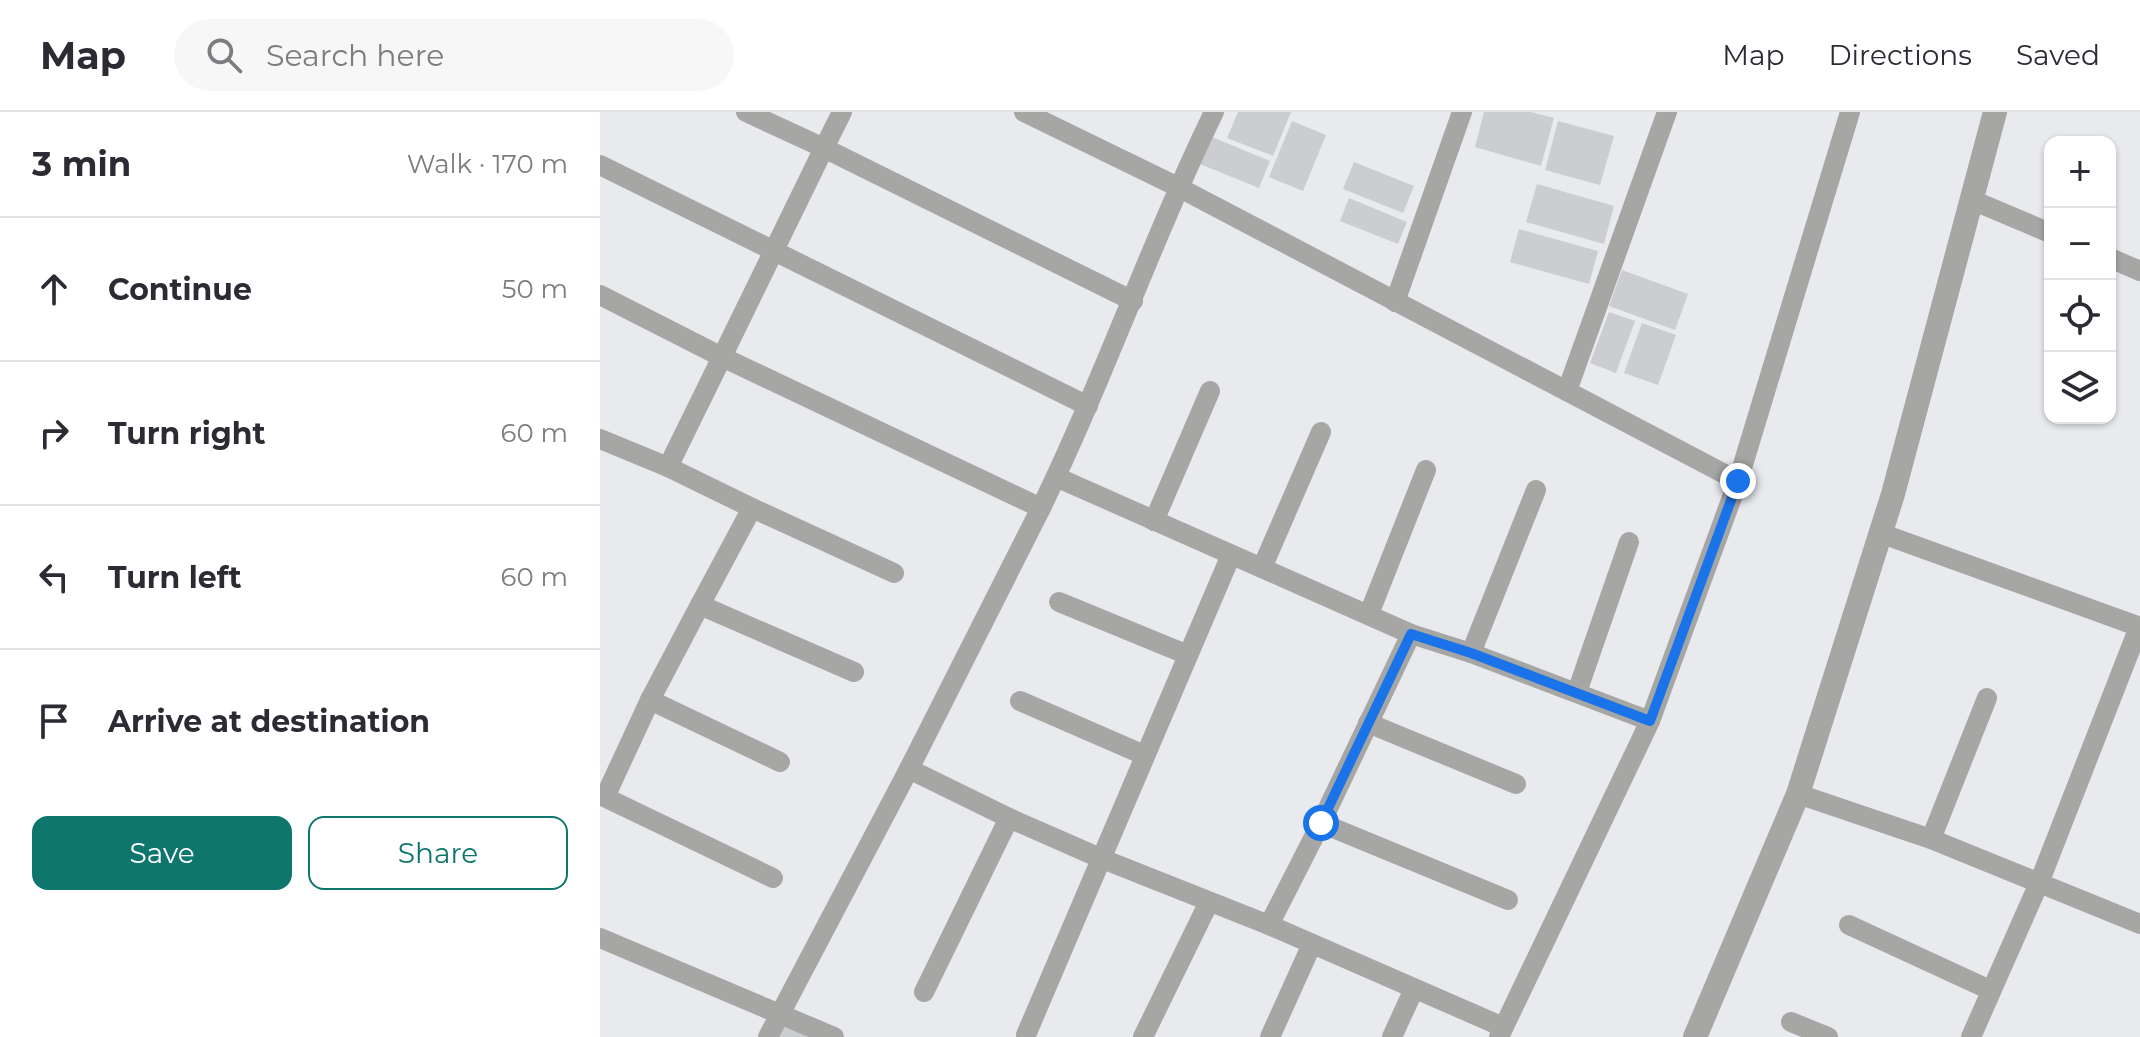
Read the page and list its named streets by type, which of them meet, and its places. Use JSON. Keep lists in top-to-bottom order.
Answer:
{
  "page": {
    "header": "Map",
    "search": "Search here",
    "nav": ["Map", "Directions", "Saved"],
    "heading": ["3 min", "Walk · 170 m"],
    "map_buttons": ["+", "−"],
    "list": [
      ["Continue", "50 m"],
      ["Turn right", "60 m"],
      ["Turn left", "60 m"],
      "Arrive at destination"
    ],
    "buttons": ["Save", "Share"]
  }
}
